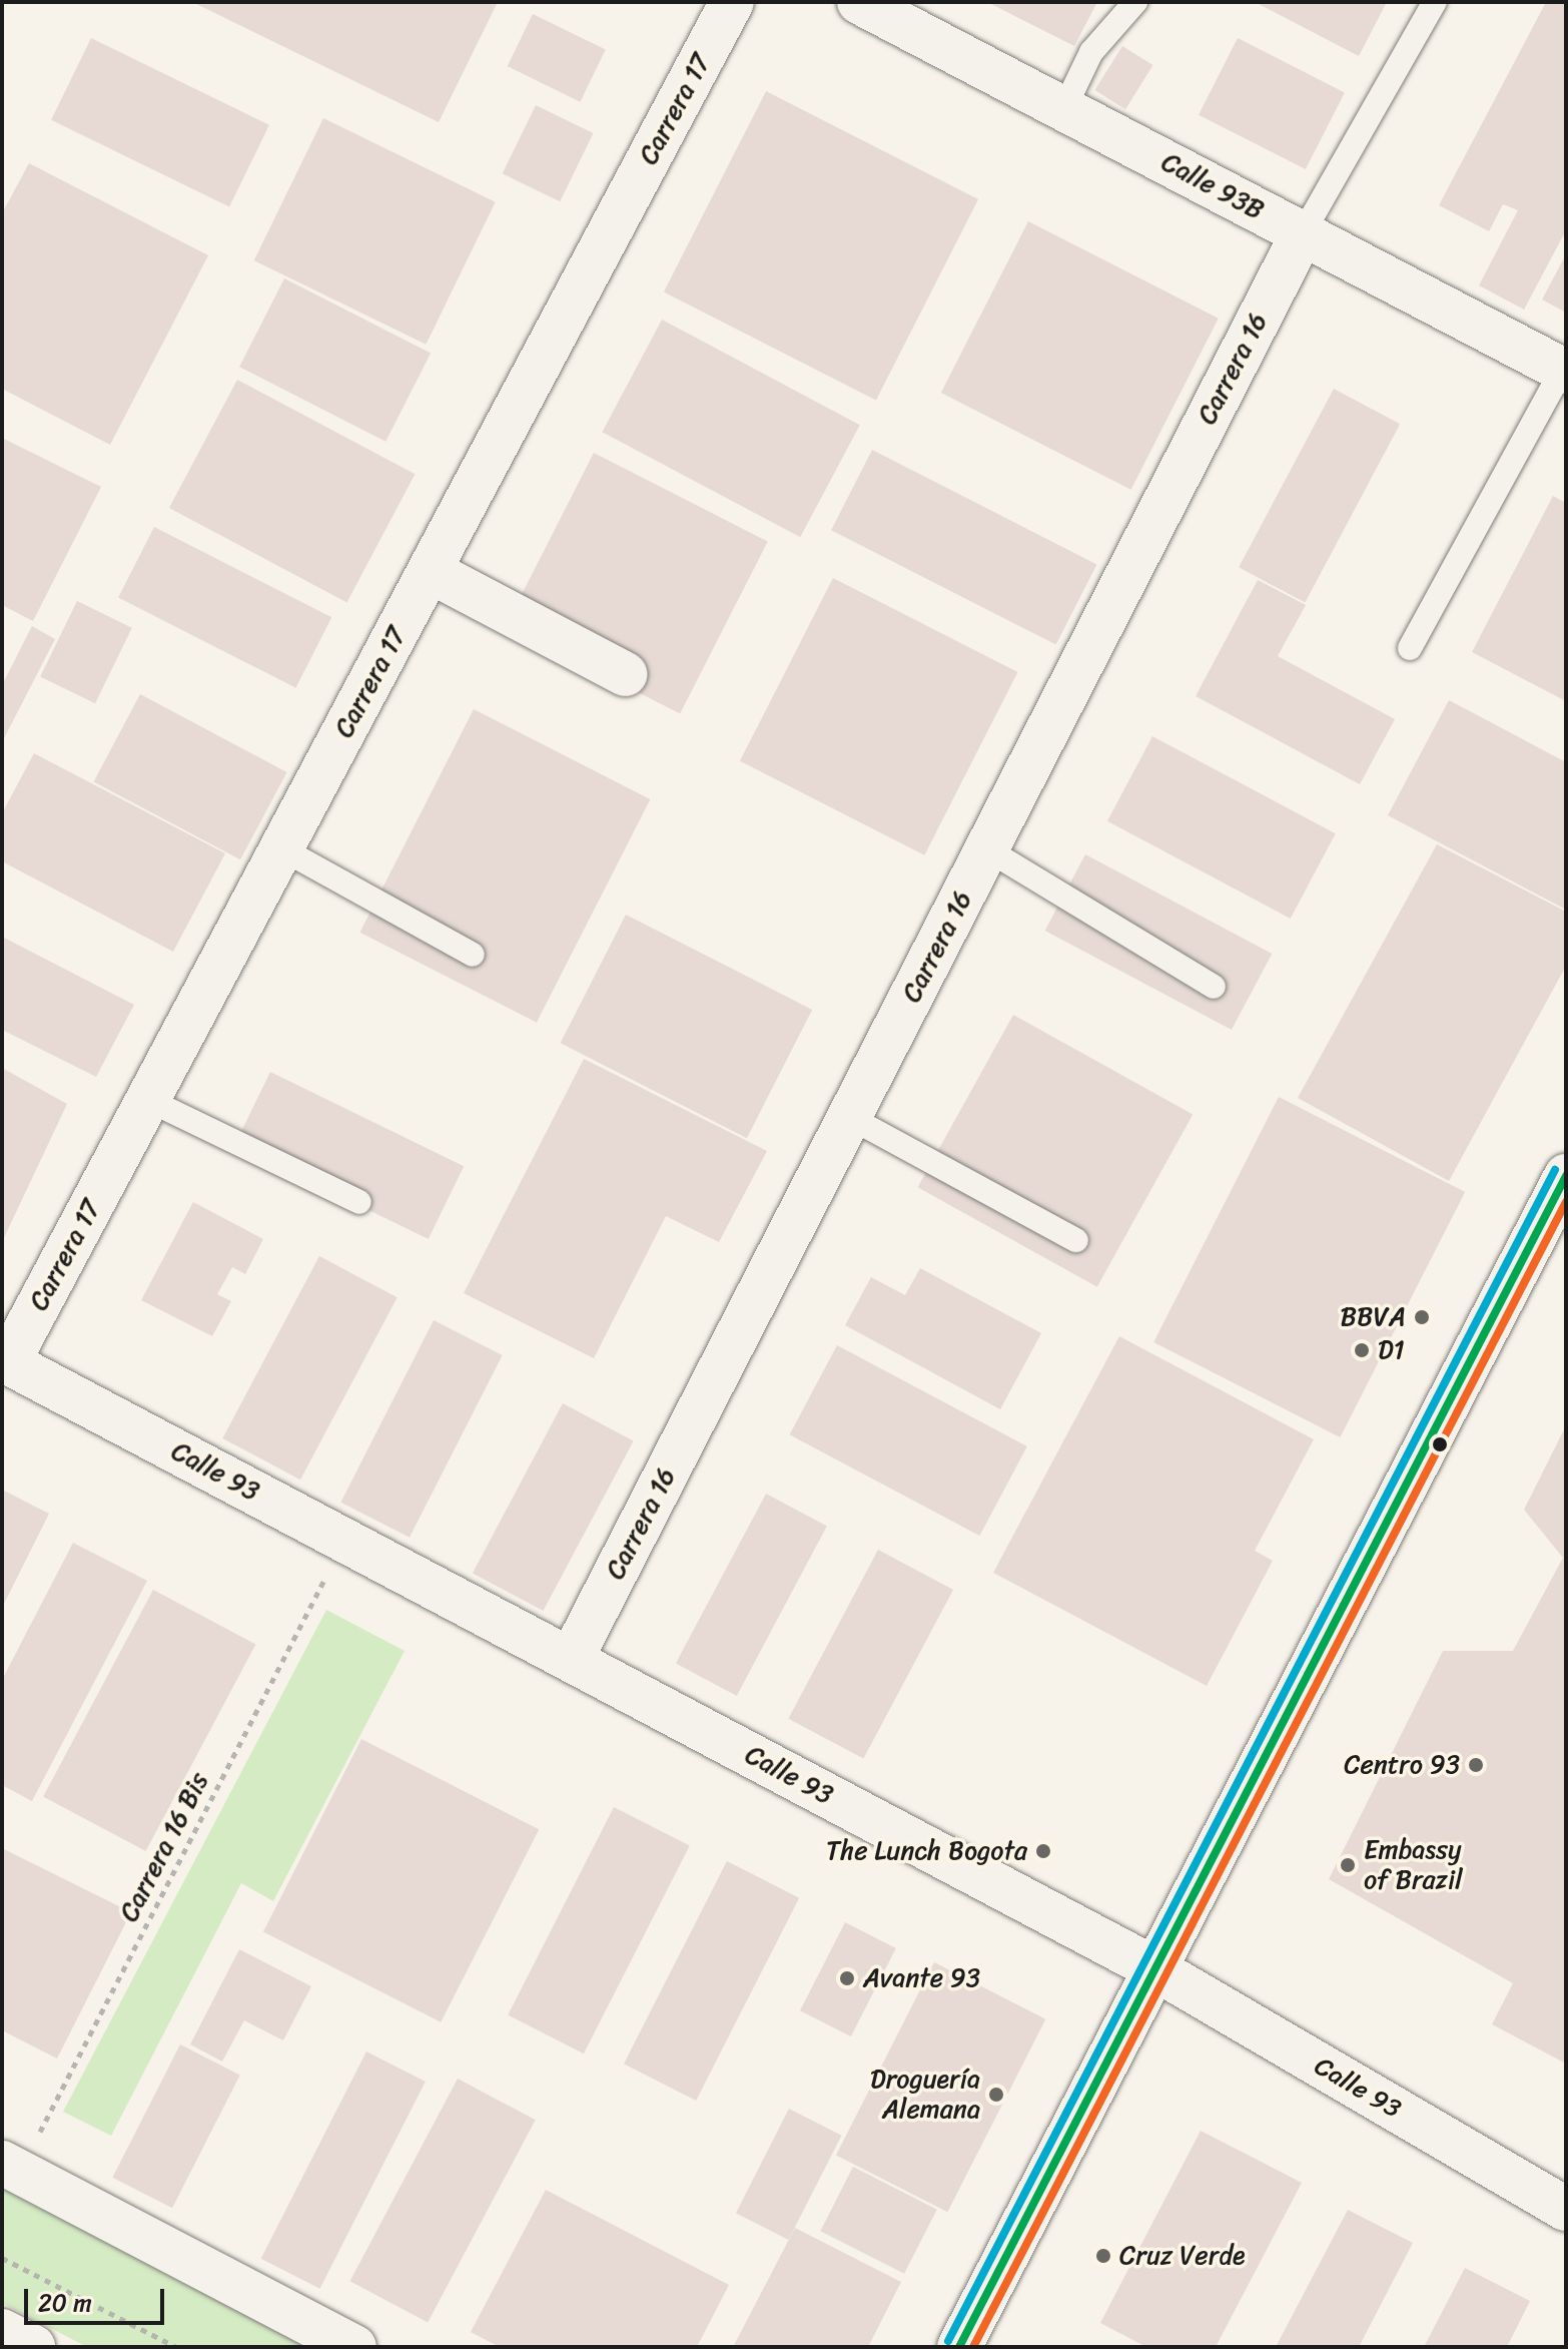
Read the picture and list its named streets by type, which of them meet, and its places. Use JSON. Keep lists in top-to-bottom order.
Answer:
{
  "streets": {
    "street": [
      "Carrera 17",
      "Calle 93B",
      "Carrera 16",
      "Calle 93"
    ],
    "path": ["Carrera 16 Bis"]
  },
  "crossings": [
    ["Carrera 17", "Calle 93"],
    ["Calle 93B", "Carrera 16"],
    ["Carrera 16", "Calle 93"],
    ["Calle 93", "Carrera 16 Bis"]
  ],
  "places": [
    "BBVA",
    "D1",
    "Centro 93",
    "The Lunch Bogota",
    "Embassy of Brazil",
    "Avante 93",
    "Droguería Alemana",
    "Cruz Verde"
  ],
  "scale_bar": "20 m"
}
